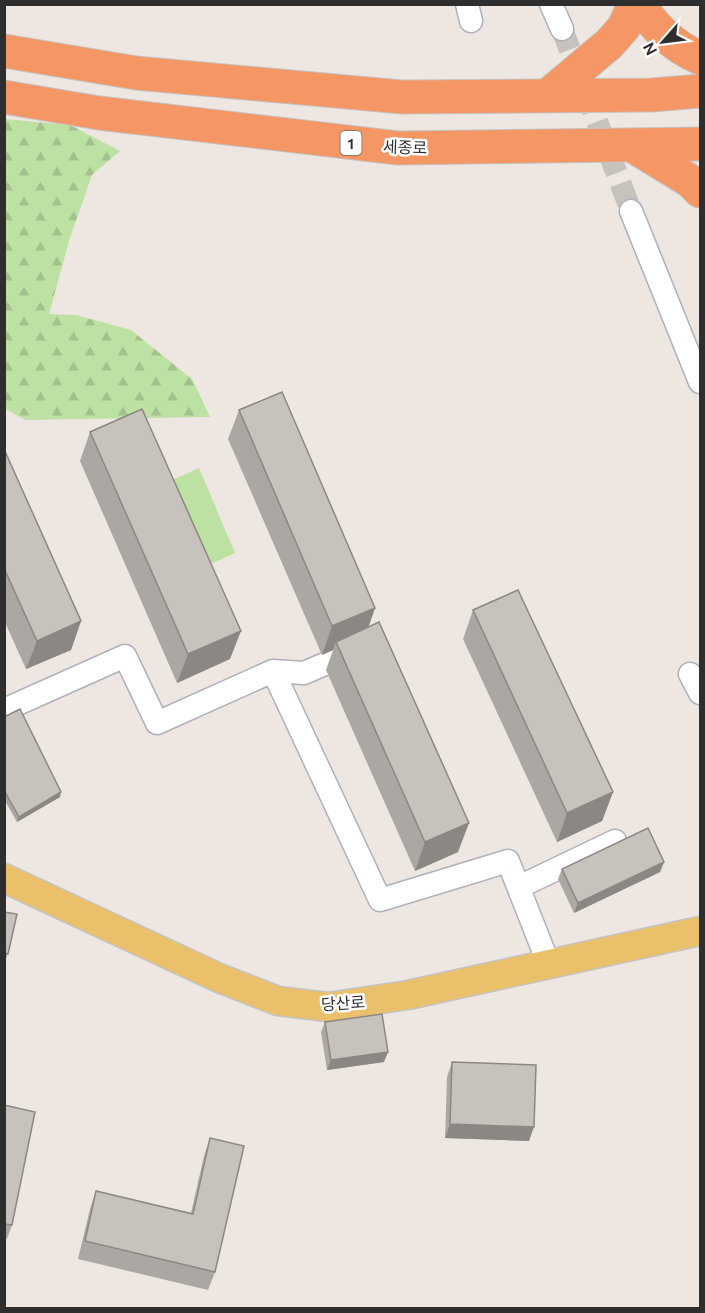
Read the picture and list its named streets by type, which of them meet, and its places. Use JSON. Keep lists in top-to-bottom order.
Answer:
{
  "streets": {
    "highway": ["1", "세종로"],
    "main road": ["당산로"]
  },
  "north": "bottom left"
}
